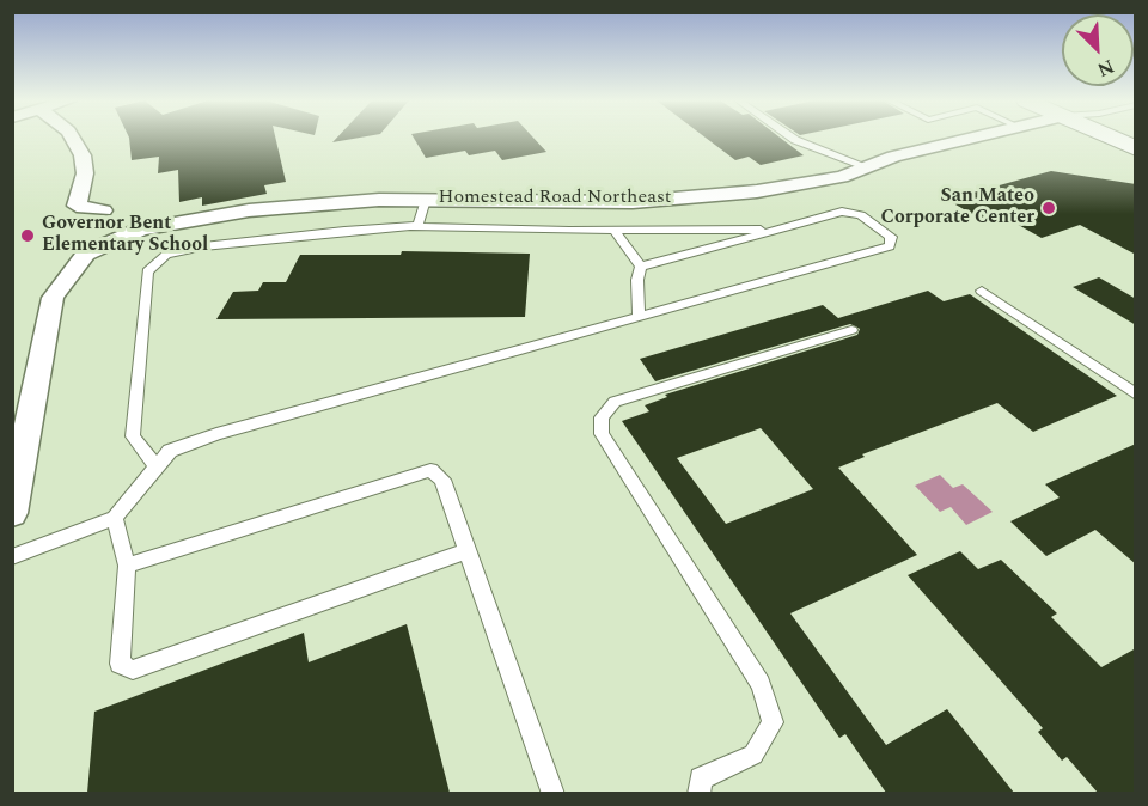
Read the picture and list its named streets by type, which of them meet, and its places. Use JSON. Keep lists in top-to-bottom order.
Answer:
{
  "streets": {
    "street": ["Homestead Road Northeast"]
  },
  "places": ["San Mateo Corporate Center", "Governor Bent Elementary School"],
  "north": "bottom right"
}
